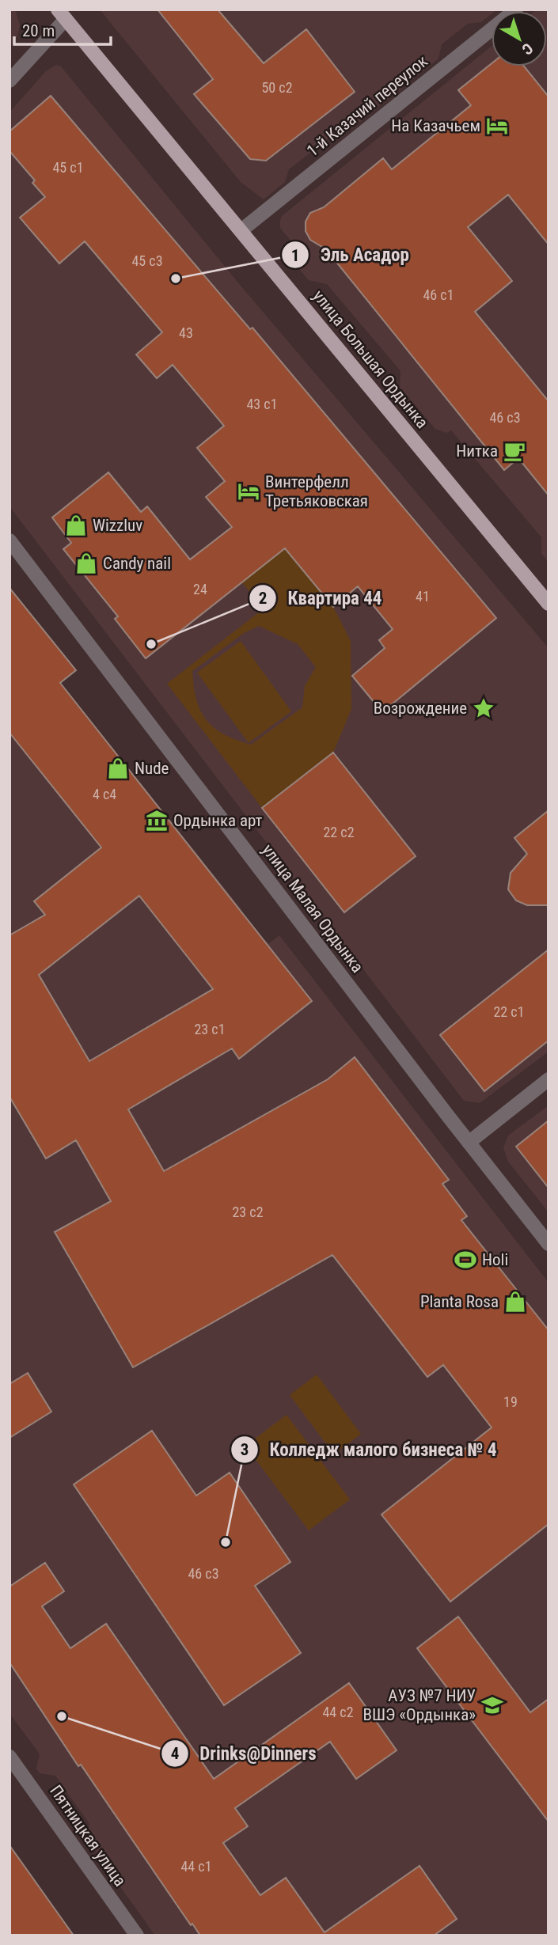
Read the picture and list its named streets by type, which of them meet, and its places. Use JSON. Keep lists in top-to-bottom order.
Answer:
{
  "streets": {
    "main road": ["улица Большая Ордынка"],
    "street": ["1-й Казачий переулок", "улица Малая Ордынка", "Пятницкая улица"]
  },
  "crossings": [
    ["1-й Казачий переулок", "улица Большая Ордынка"]
  ],
  "places": {
    "hotel": ["На Казачьем", "Винтерфелл Третьяковская"],
    "other": [
      "Эль Асадор",
      "Квартира 44",
      "Колледж малого бизнеса № 4",
      "Drinks@Dinners"
    ],
    "cafe": ["Нитка"],
    "shop": [
      "Wizzluv",
      "Candy nail",
      "Nude",
      "Planta Rosa"
    ],
    "place": ["Возрождение"],
    "museum": ["Ордынка арт"],
    "sports": ["Holi"],
    "school or university": ["АУЗ №7 НИУ ВШЭ «Ордынка»"]
  },
  "house_numbers": [
    "50 с2",
    "45 с1",
    "45 с3",
    "46 с1",
    "43",
    "43 с1",
    "46 с3",
    "24",
    "41",
    "4 с4",
    "22 с2",
    "22 с1",
    "23 с1",
    "23 с2",
    "19",
    "46 с3",
    "44 с2",
    "44 с1"
  ],
  "scale_bar": "20 m",
  "north": "bottom right"
}
